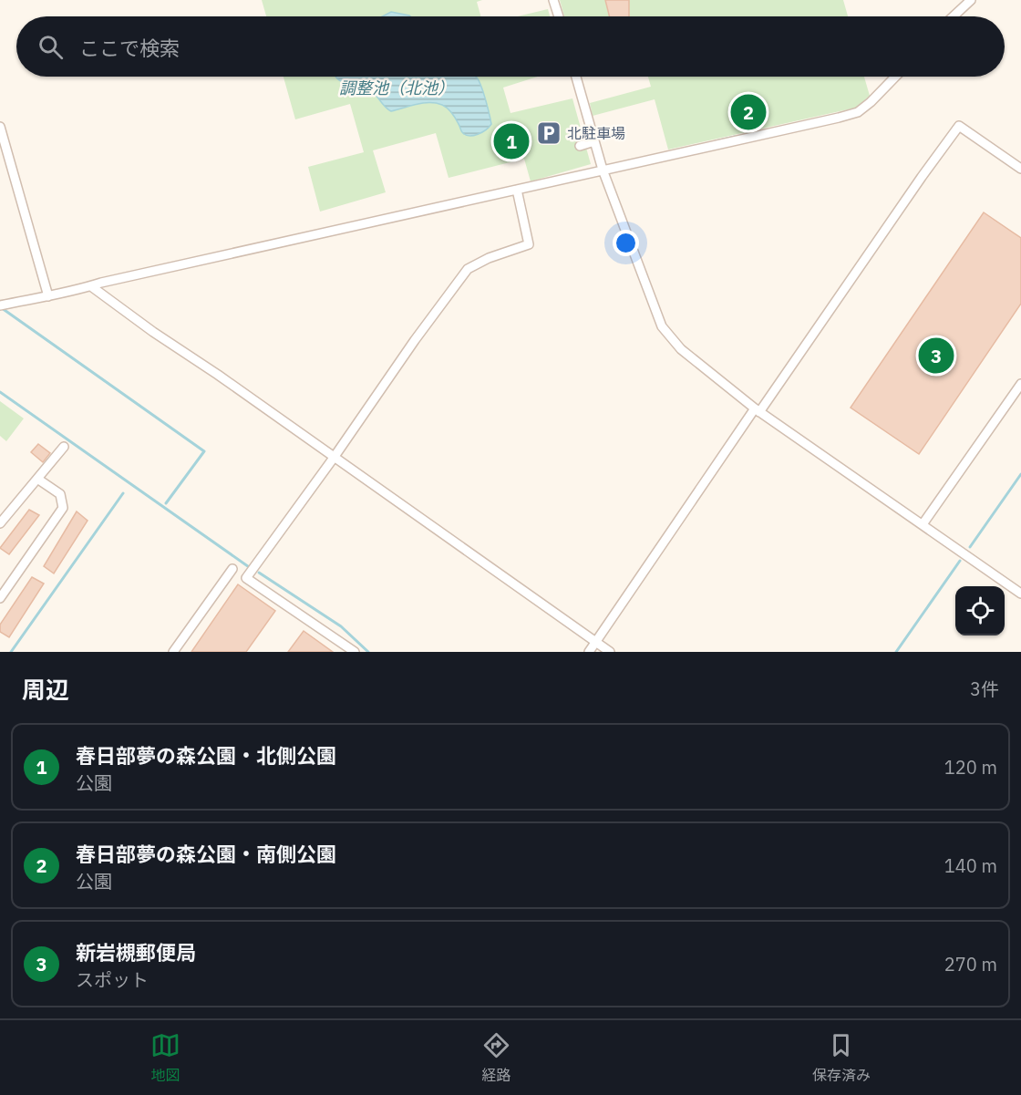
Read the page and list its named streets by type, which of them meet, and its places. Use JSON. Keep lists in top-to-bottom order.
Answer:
{
  "water": ["調整池（北池）"],
  "places": {
    "parking": ["北駐車場"]
  },
  "page": {
    "search": "ここで検索",
    "pins": ["2", "1", "3"],
    "heading": ["周辺", "3件"],
    "list": [
      {
        "mark": "1",
        "name": "春日部夢の森公園・北側公園",
        "note": "公園",
        "value": "120 m"
      },
      {
        "mark": "2",
        "name": "春日部夢の森公園・南側公園",
        "note": "公園",
        "value": "140 m"
      },
      {
        "mark": "3",
        "name": "新岩槻郵便局",
        "note": "スポット",
        "value": "270 m"
      }
    ],
    "nav": ["地図", "経路", "保存済み"]
  }
}
